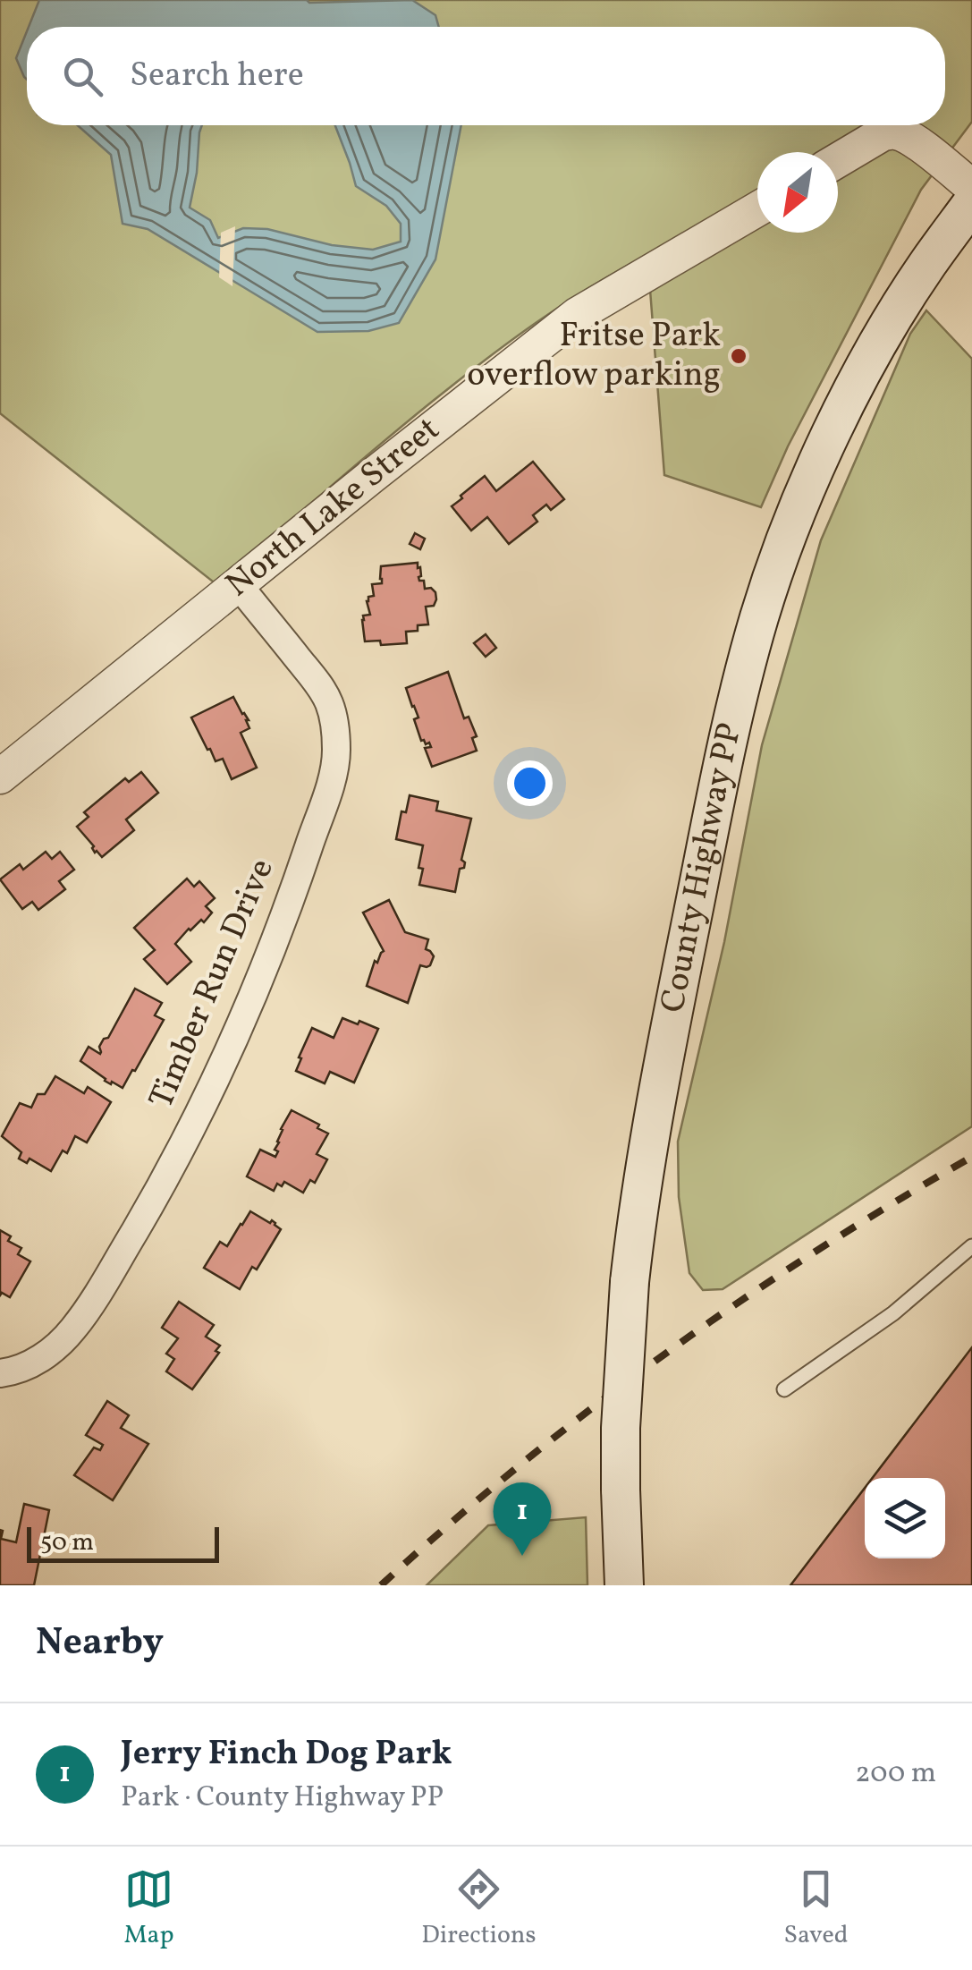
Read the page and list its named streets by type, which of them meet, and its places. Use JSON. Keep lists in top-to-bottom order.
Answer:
{
  "streets": {
    "main road": ["County Highway PP"],
    "street": ["North Lake Street", "Timber Run Drive"]
  },
  "crossings": [
    ["North Lake Street", "Timber Run Drive"]
  ],
  "places": ["Fritse Park overflow parking"],
  "scale_bar": "50 m",
  "north": "bottom left",
  "page": {
    "search": "Search here",
    "pins": "1",
    "scale": "50 m",
    "heading": "Nearby",
    "list": [
      {
        "mark": "1",
        "name": "Jerry Finch Dog Park",
        "note": "Park · County Highway PP",
        "value": "200 m"
      }
    ],
    "nav": ["Map", "Directions", "Saved"]
  }
}
